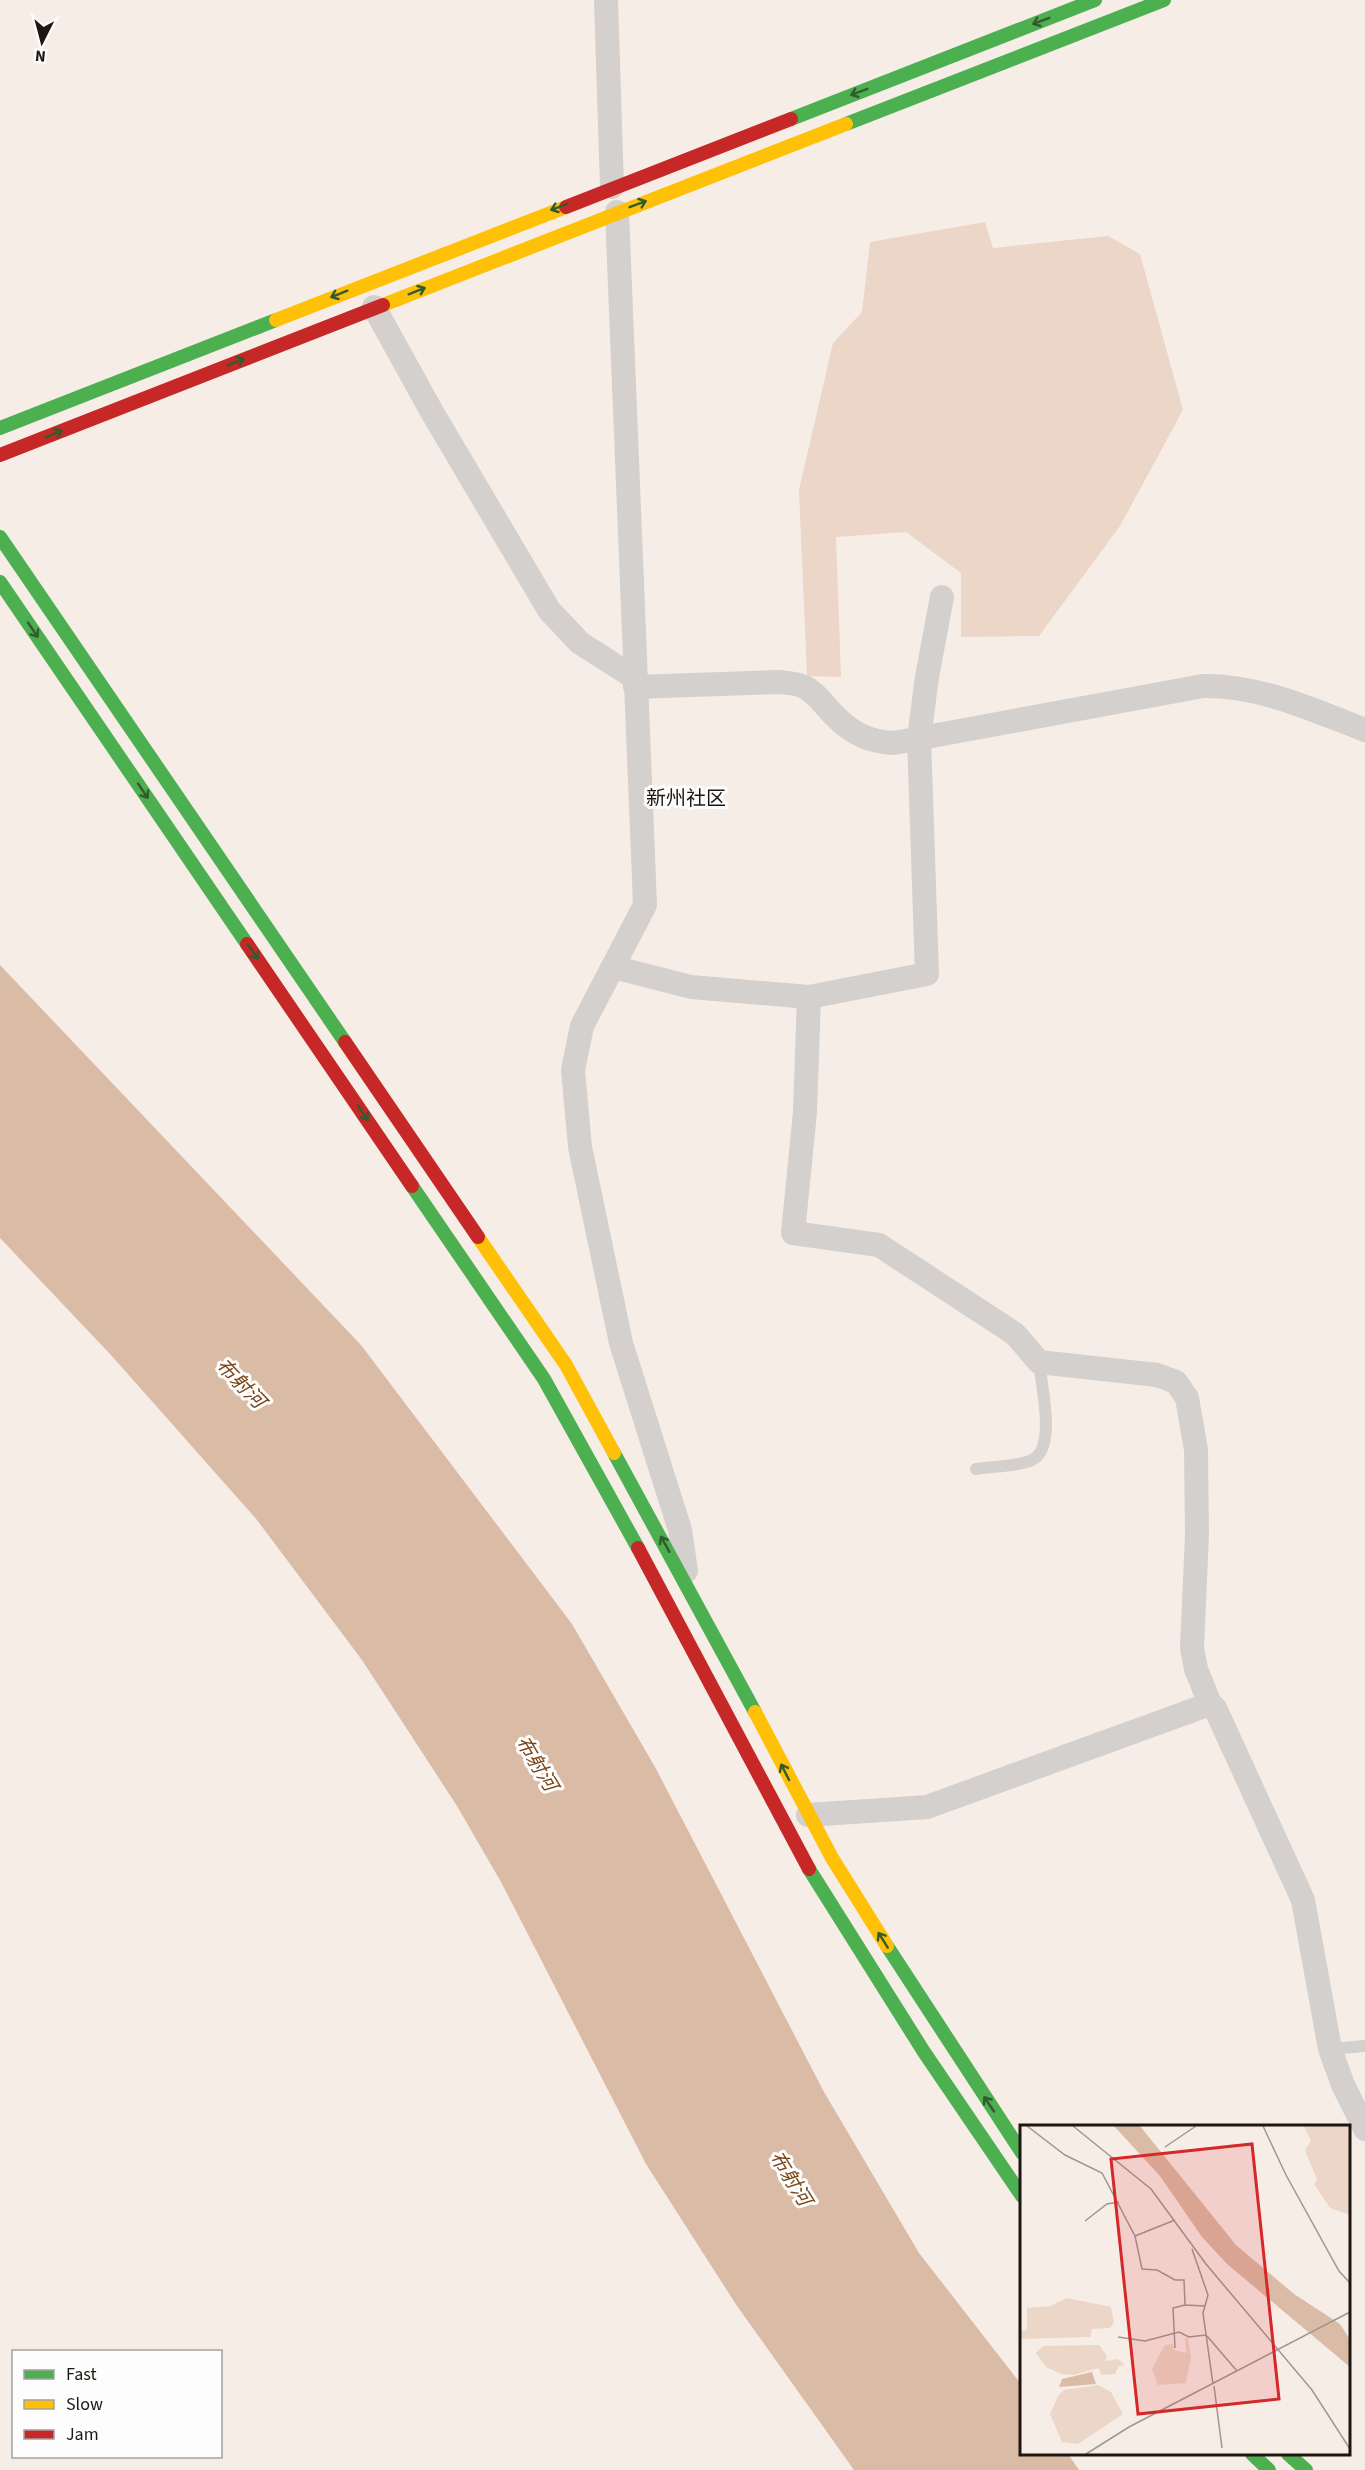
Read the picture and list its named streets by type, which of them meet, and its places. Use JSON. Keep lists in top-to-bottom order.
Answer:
{
  "districts": ["新州社区"],
  "water": ["布射河"],
  "legend": ["Fast", "Slow", "Jam"],
  "north": "bottom"
}
